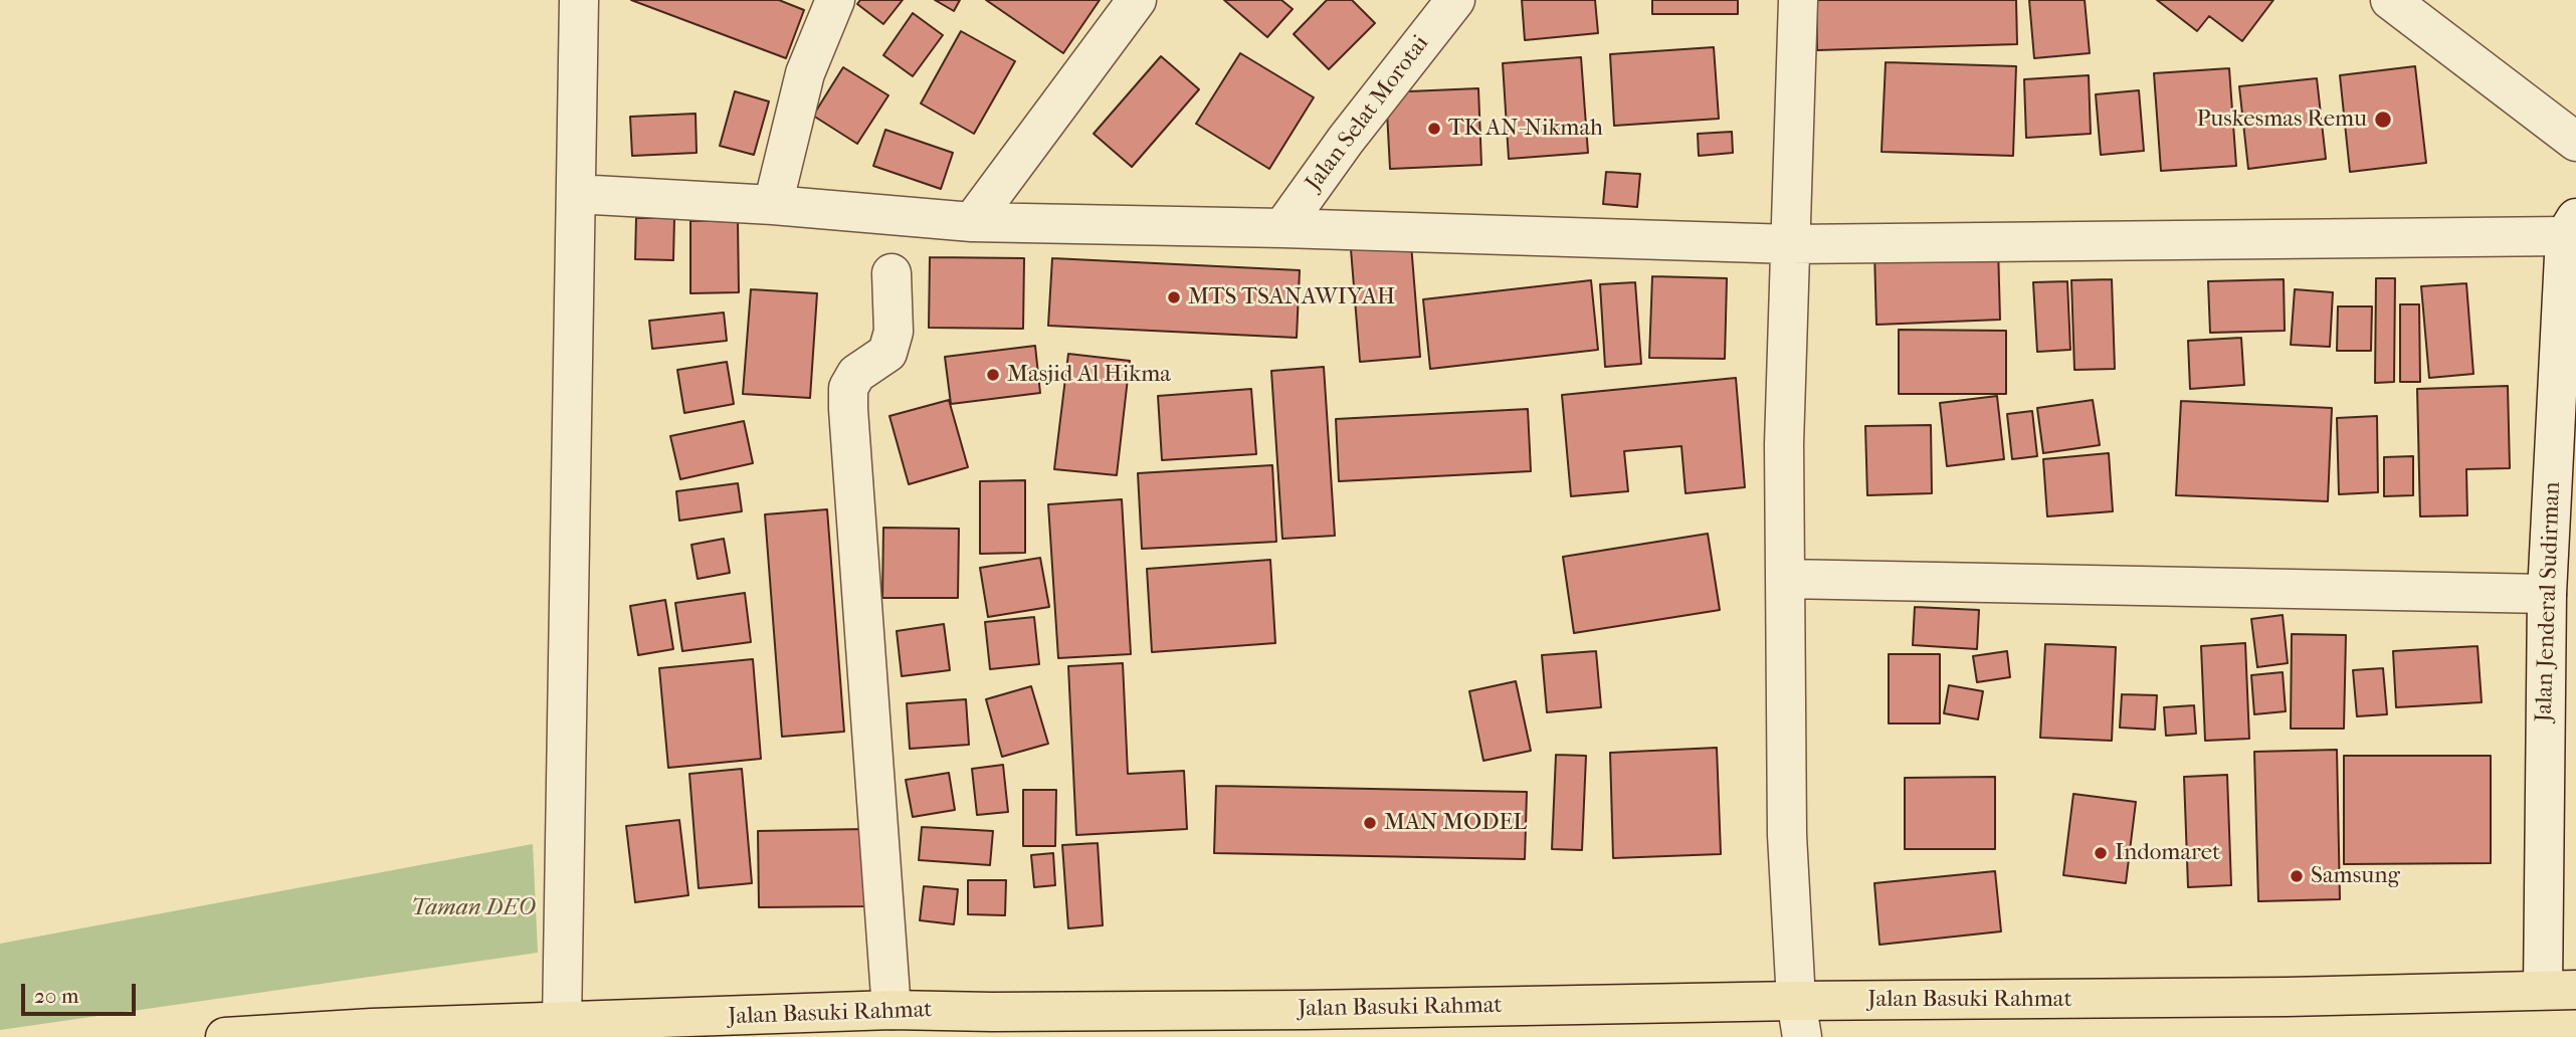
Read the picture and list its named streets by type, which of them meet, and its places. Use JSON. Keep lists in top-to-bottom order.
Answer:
{
  "streets": {
    "highway": ["Jalan Basuki Rahmat"],
    "street": ["Jalan Selat Morotai", "Jalan Jenderal Sudirman"]
  },
  "crossings": [
    ["Jalan Jenderal Sudirman", "Jalan Basuki Rahmat"]
  ],
  "parks": ["Taman DEO"],
  "places": [
    "Puskesmas Remu",
    "TK AN-Nikmah",
    "MTS TSANAWIYAH",
    "Masjid Al Hikma",
    "MAN MODEL",
    "Indomaret",
    "Samsung"
  ],
  "scale_bar": "20 m"
}
